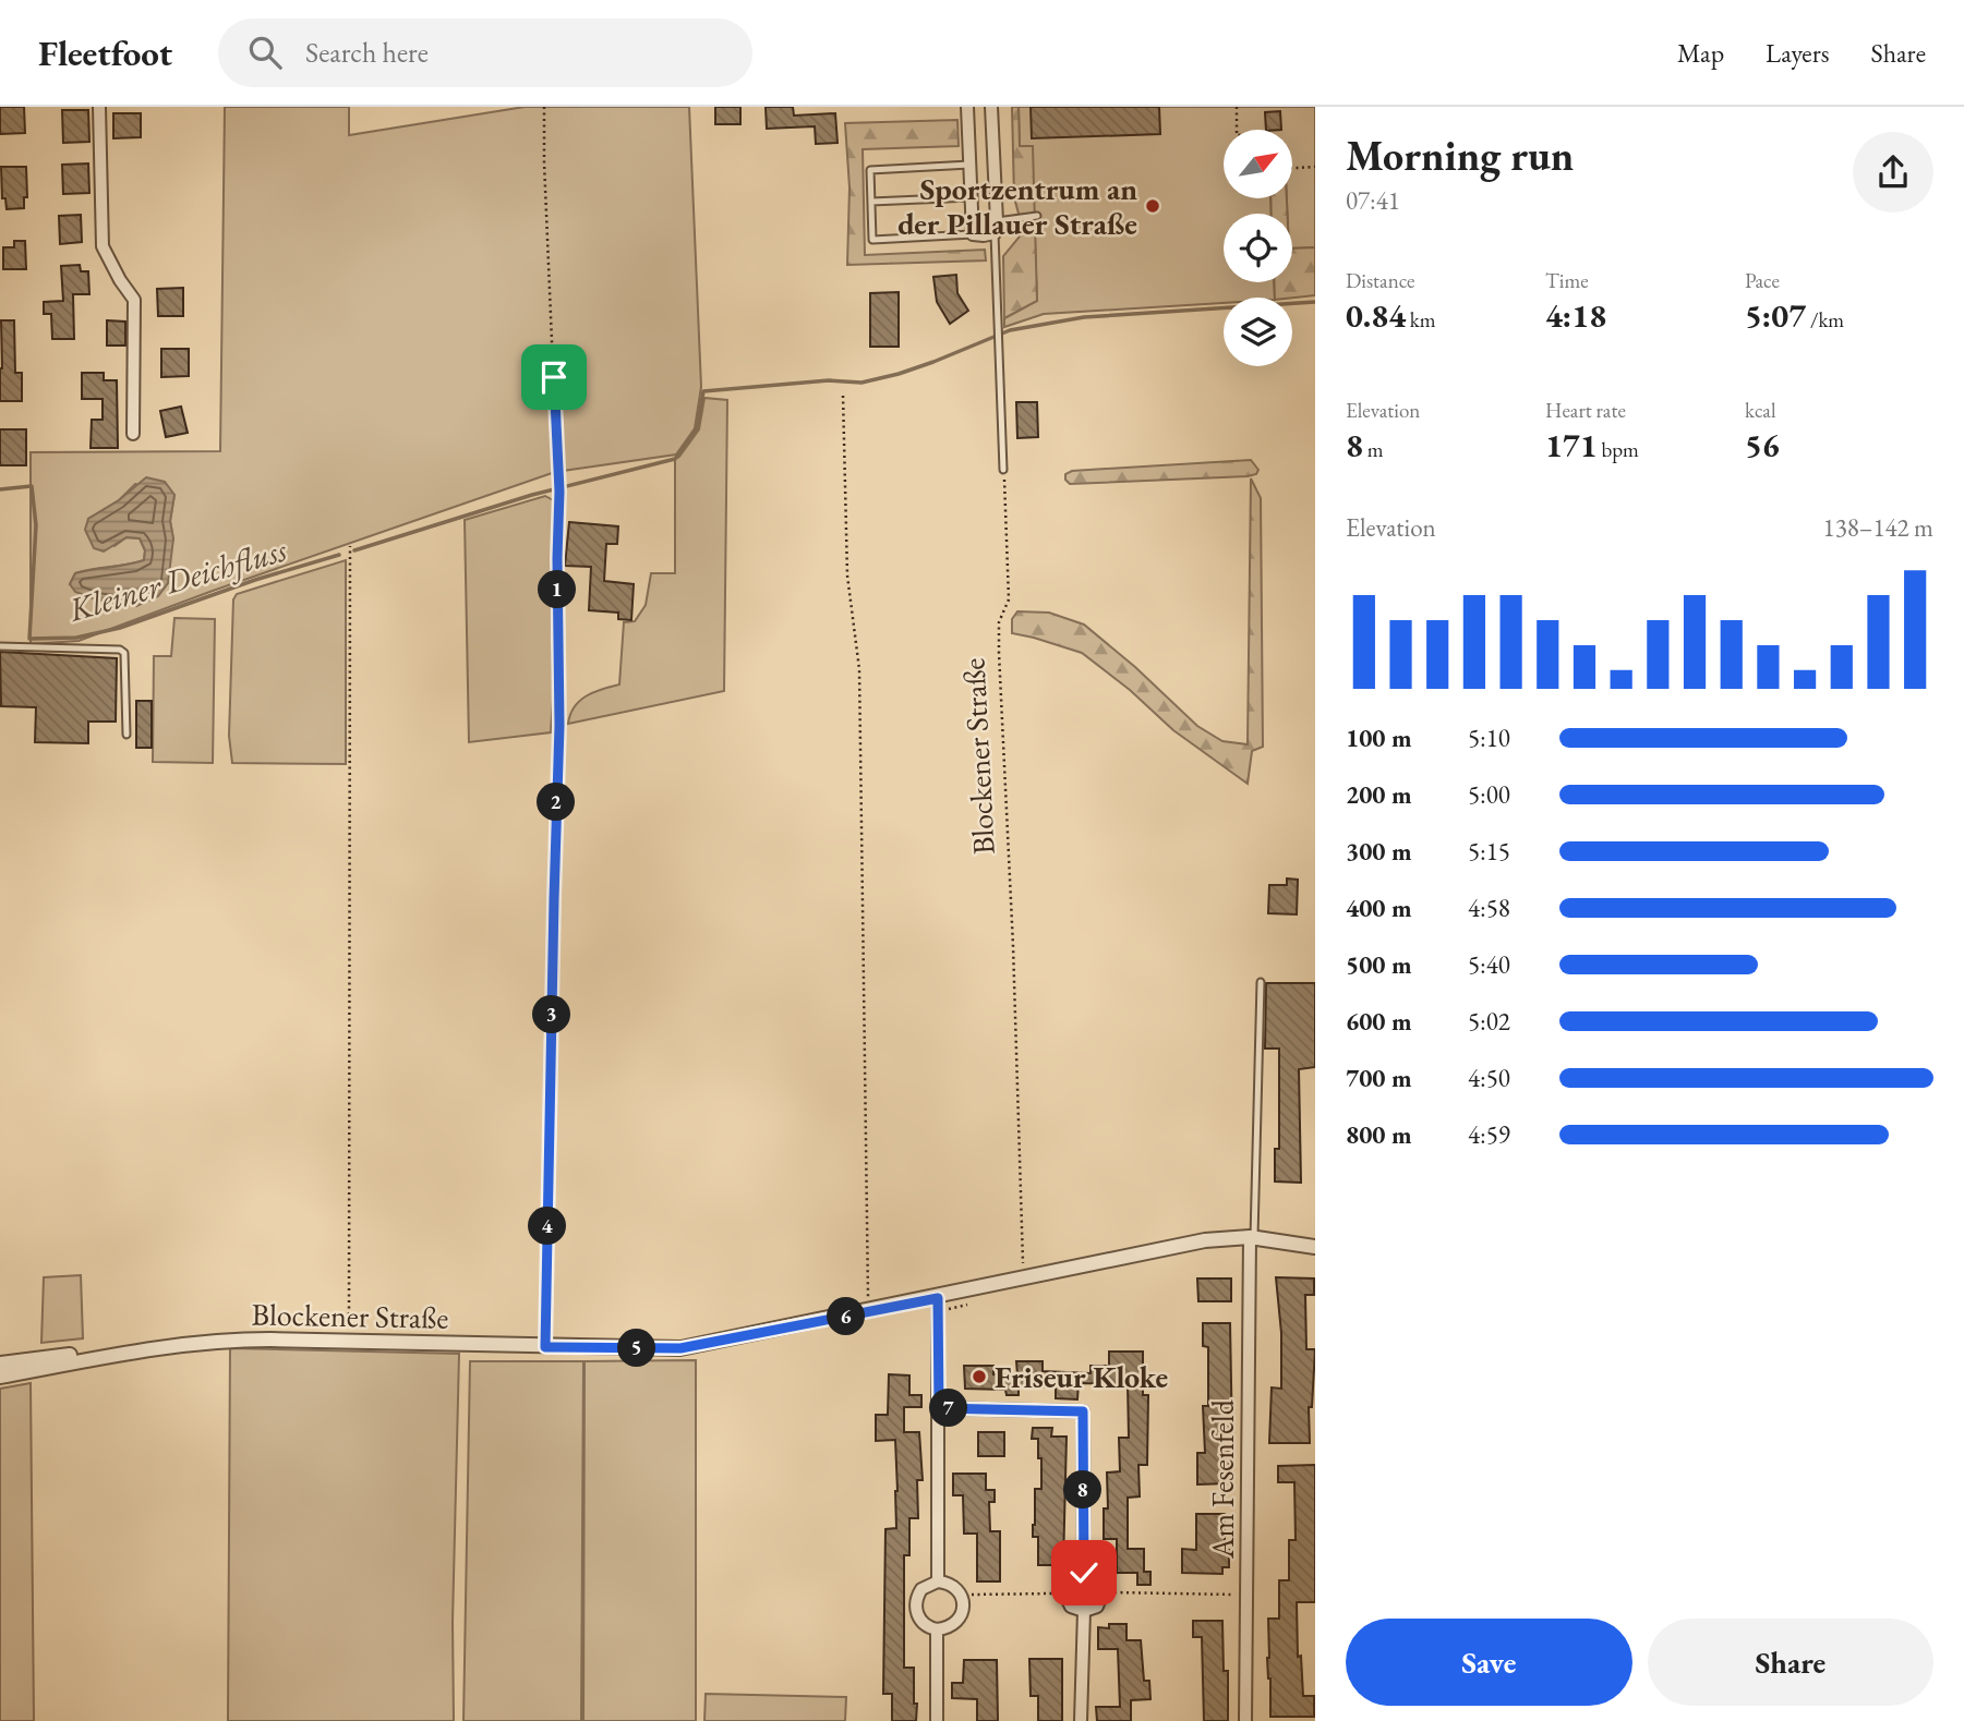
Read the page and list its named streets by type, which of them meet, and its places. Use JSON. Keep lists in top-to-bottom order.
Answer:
{
  "streets": {
    "street": ["Blockener Straße", "Am Fesenfeld"]
  },
  "crossings": [
    ["Blockener Straße", "Am Fesenfeld"]
  ],
  "water": ["Kleiner Deichfluss"],
  "places": ["Sportzentrum an der Pillauer Straße", "Friseur Kloke"],
  "north": "top right",
  "page": {
    "header": "Fleetfoot",
    "search": "Search here",
    "nav": ["Map", "Layers", "Share"],
    "heading": ["Morning run", "07:41"],
    "stats": [
      ["Distance", "0.84 km"],
      ["Time", "4:18"],
      ["Pace", "5:07 /km"],
      ["Elevation", "8 m"],
      ["Heart rate", "171 bpm"],
      ["kcal", "56"]
    ],
    "chart": ["Elevation", "138–142 m"],
    "pins": [
      "1",
      "2",
      "3",
      "4",
      "6",
      "5",
      "7",
      "8"
    ],
    "list": [
      {
        "name": "100 m",
        "note": "5:10"
      },
      {
        "name": "200 m",
        "note": "5:00"
      },
      {
        "name": "300 m",
        "note": "5:15"
      },
      {
        "name": "400 m",
        "note": "4:58"
      },
      {
        "name": "500 m",
        "note": "5:40"
      },
      {
        "name": "600 m",
        "note": "5:02"
      },
      {
        "name": "700 m",
        "note": "4:50"
      },
      {
        "name": "800 m",
        "note": "4:59"
      }
    ],
    "buttons": ["Save", "Share"]
  }
}
